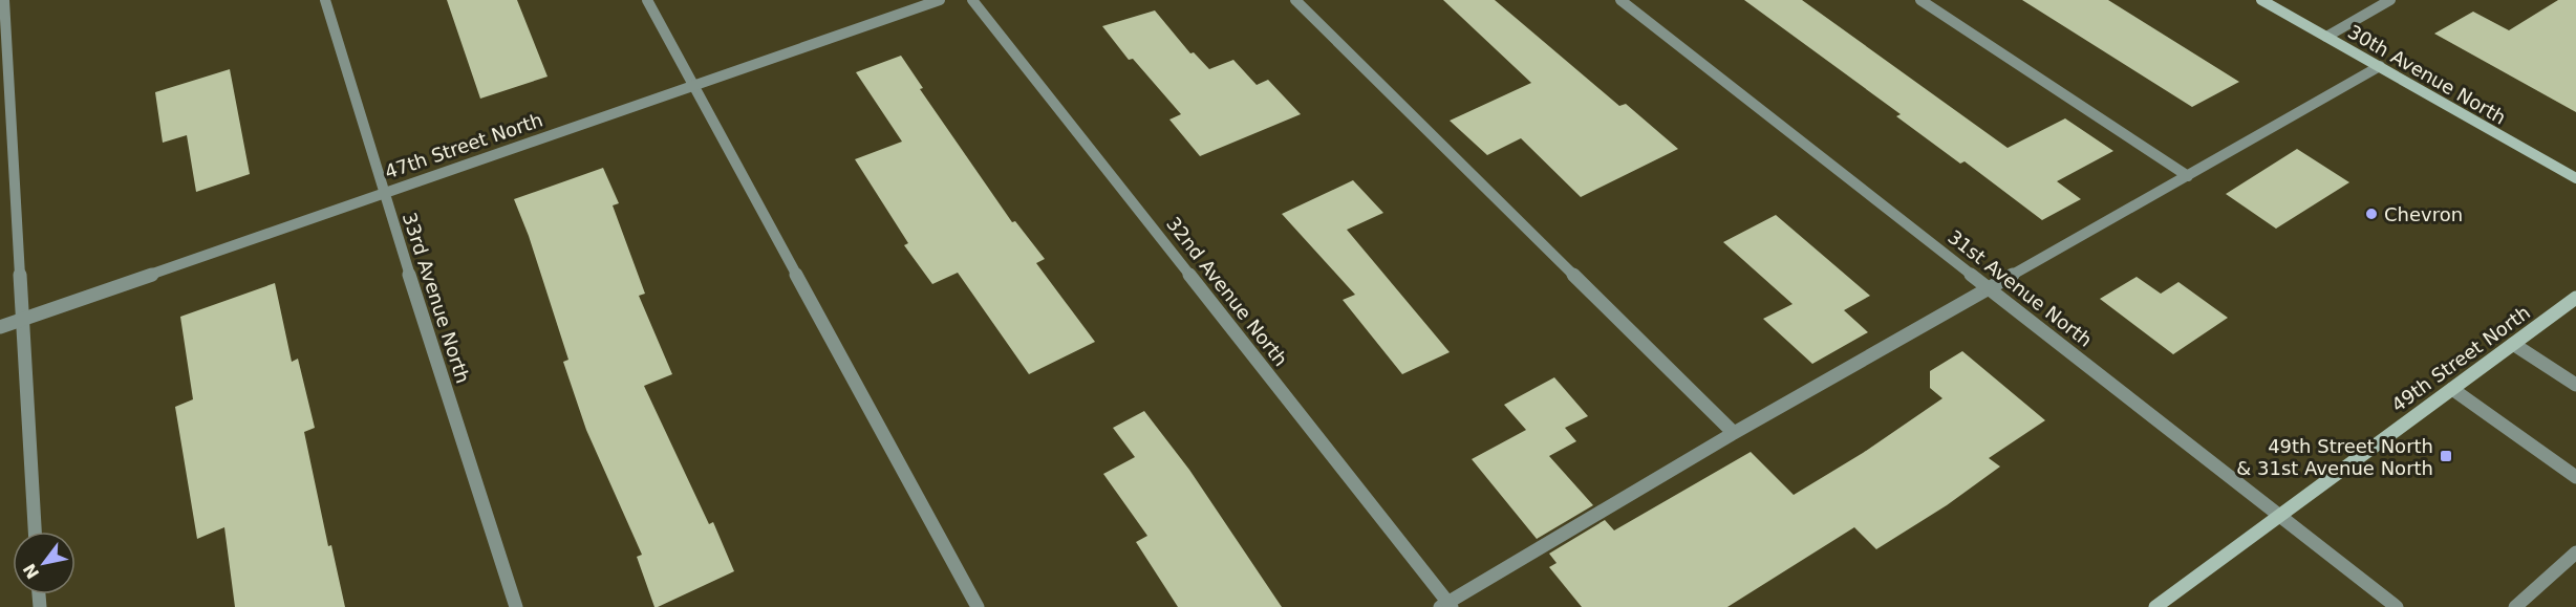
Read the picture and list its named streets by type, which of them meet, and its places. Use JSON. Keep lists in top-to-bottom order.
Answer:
{
  "streets": {
    "main road": ["30th Avenue North", "49th Street North"],
    "street": [
      "47th Street North",
      "31st Avenue North",
      "32nd Avenue North",
      "33rd Avenue North"
    ]
  },
  "crossings": [
    ["47th Street North", "33rd Avenue North"],
    ["31st Avenue North", "49th Street North"]
  ],
  "places": {
    "other": ["Chevron"],
    "transit": ["49th Street North & 31st Avenue North"]
  },
  "north": "bottom left"
}
